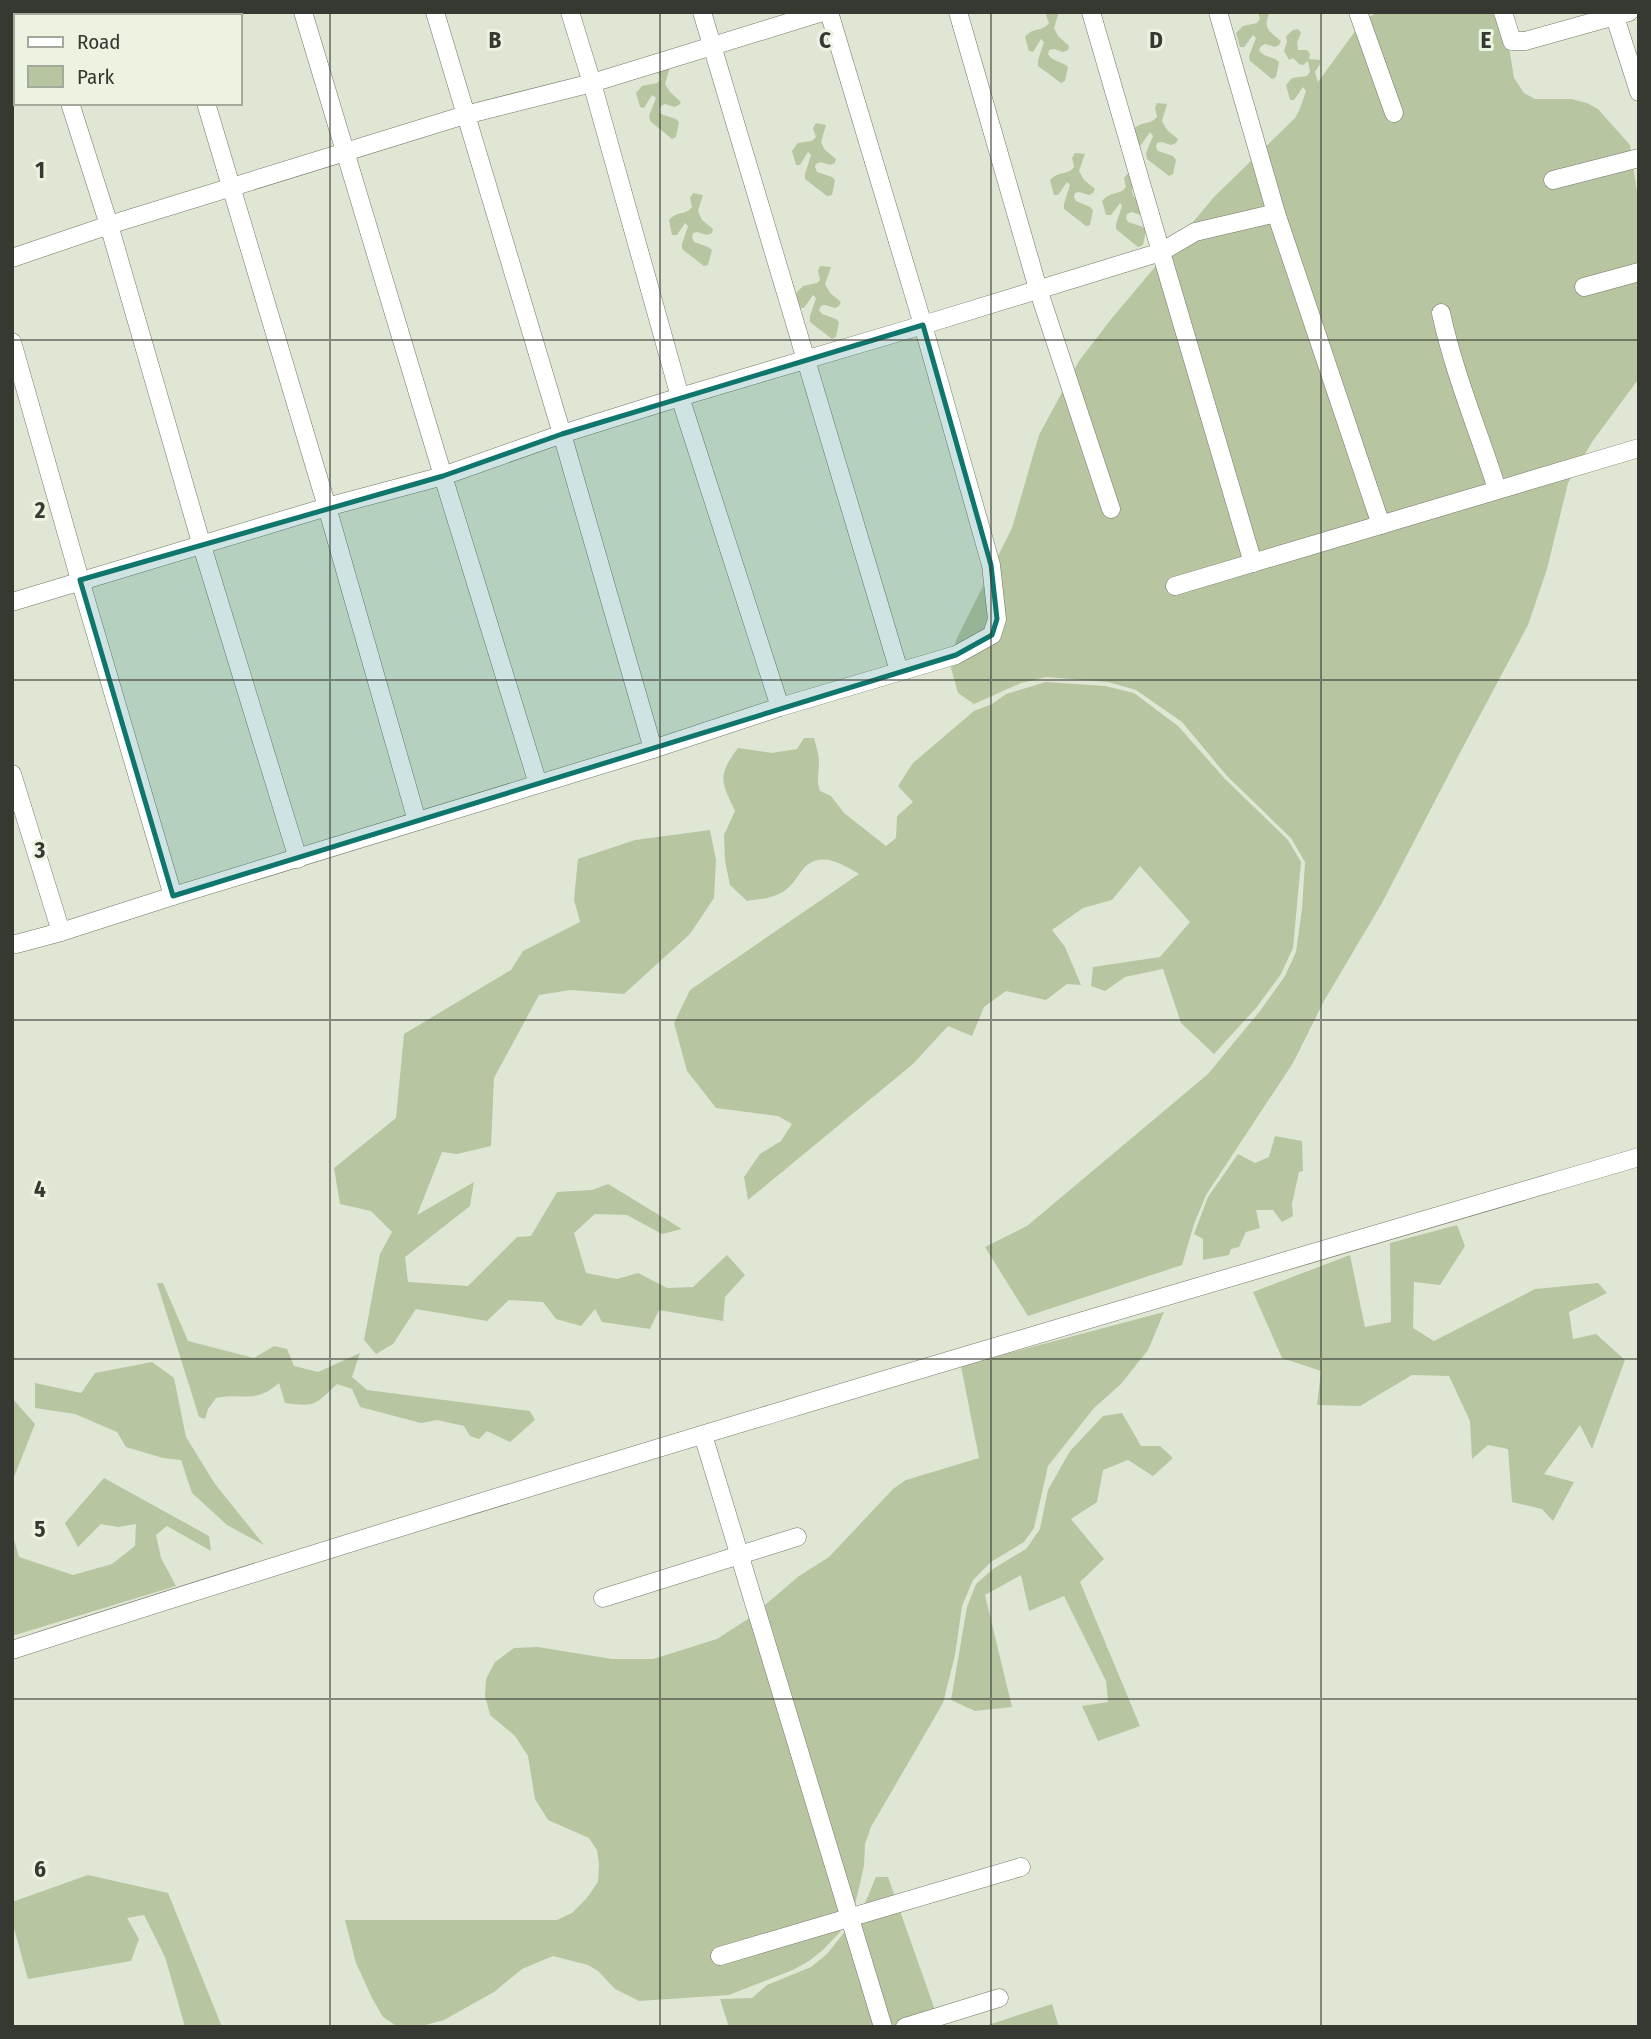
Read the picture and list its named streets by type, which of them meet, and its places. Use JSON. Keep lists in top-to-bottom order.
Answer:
{
  "legend": ["Road", "Park"],
  "grid": {
    "columns": [
      "B",
      "C",
      "D",
      "E"
    ],
    "rows": [
      "1",
      "2",
      "3",
      "4",
      "5",
      "6"
    ]
  }
}
